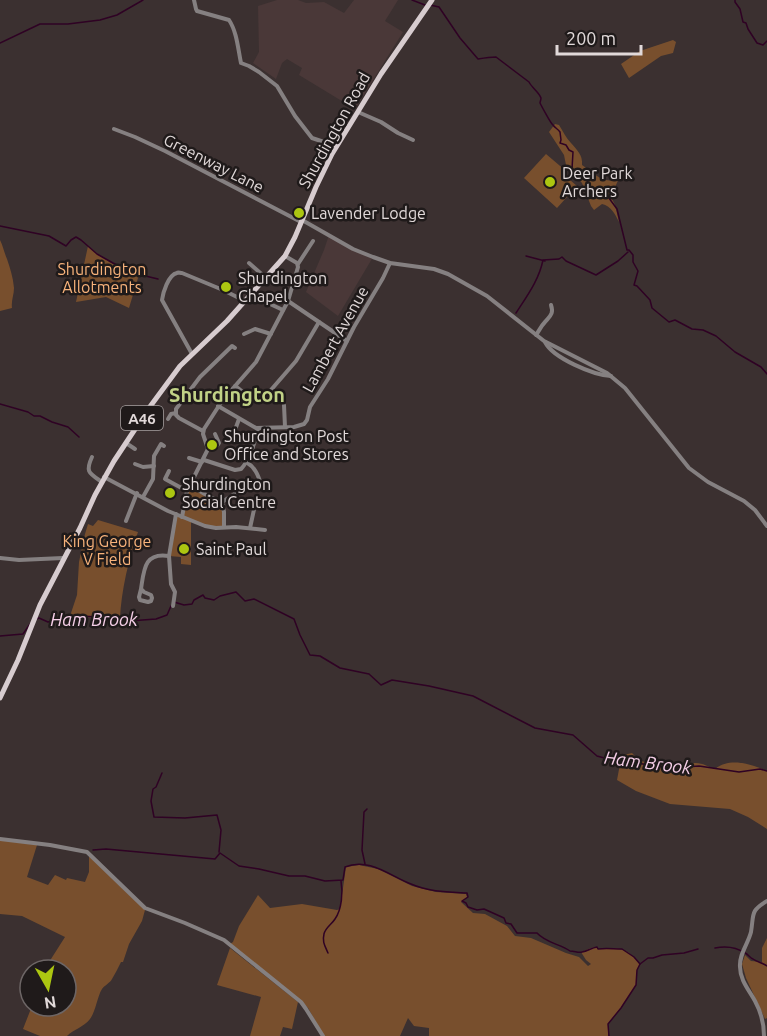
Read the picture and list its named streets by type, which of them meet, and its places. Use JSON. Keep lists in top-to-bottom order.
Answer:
{
  "streets": {
    "main road": ["Shurdington Road", "A46"],
    "street": ["Greenway Lane", "Lambert Avenue"]
  },
  "crossings": [
    ["Shurdington Road", "Greenway Lane"],
    ["Greenway Lane", "Lambert Avenue"]
  ],
  "districts": ["Shurdington"],
  "water": ["Ham Brook"],
  "parks": ["Shurdington Allotments", "King George V Field"],
  "places": [
    "Deer Park Archers",
    "Lavender Lodge",
    "Shurdington Chapel",
    "Shurdington Post Office and Stores",
    "Shurdington Social Centre",
    "Saint Paul"
  ],
  "scale_bar": "200 m",
  "north": "bottom"
}
